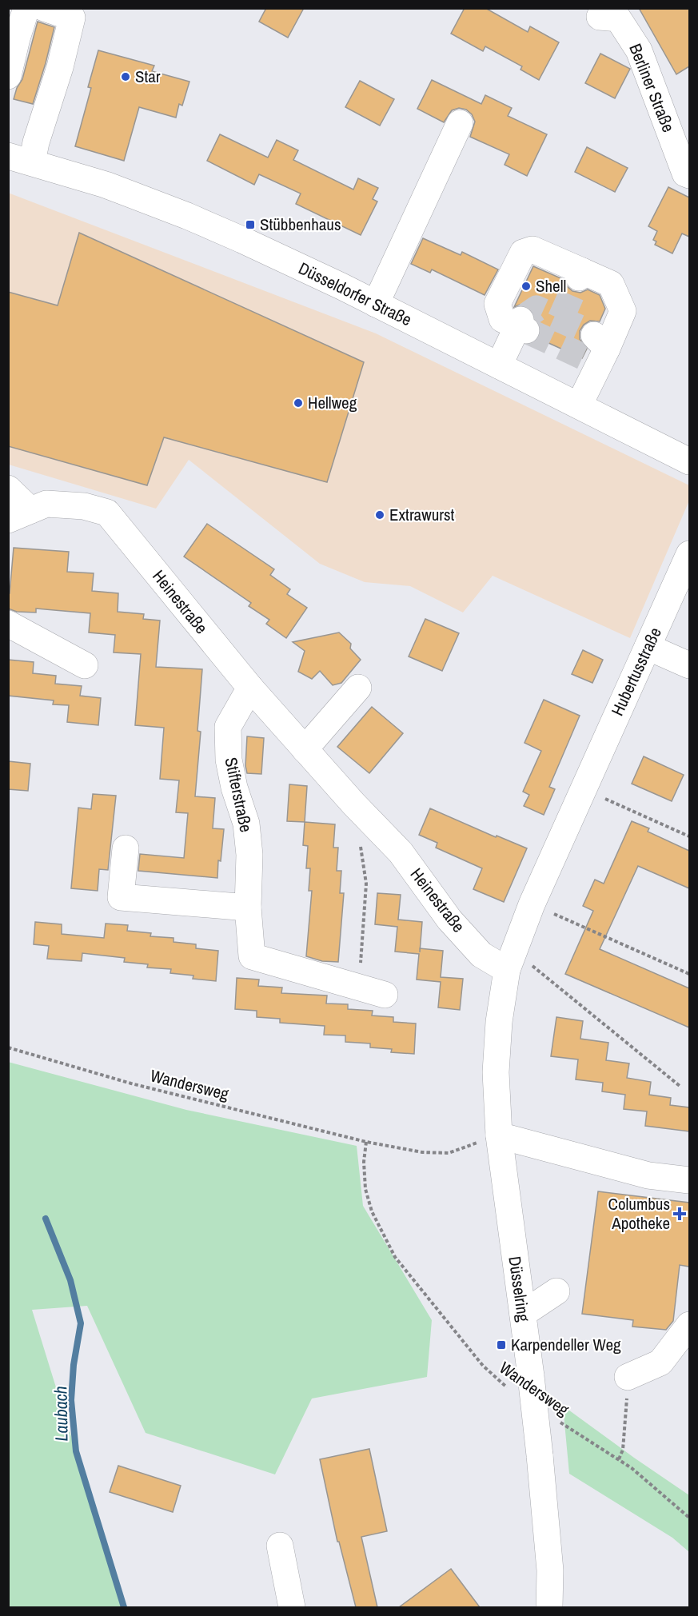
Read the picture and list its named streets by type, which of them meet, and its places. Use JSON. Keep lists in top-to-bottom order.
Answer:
{
  "streets": {
    "street": [
      "Berliner Straße",
      "Düsseldorfer Straße",
      "Heinestraße",
      "Hubertusstraße",
      "Stifterstraße",
      "Düsselring"
    ],
    "path": ["Wandersweg"]
  },
  "crossings": [
    ["Heinestraße", "Hubertusstraße"],
    ["Heinestraße", "Stifterstraße"],
    ["Heinestraße", "Düsselring"],
    ["Hubertusstraße", "Düsselring"],
    ["Wandersweg", "Düsselring"]
  ],
  "water": ["Laubach"],
  "places": {
    "other": [
      "Star",
      "Shell",
      "Hellweg",
      "Extrawurst"
    ],
    "transit": ["Stübbenhaus", "Karpendeller Weg"],
    "health": ["Columbus Apotheke"]
  }
}
